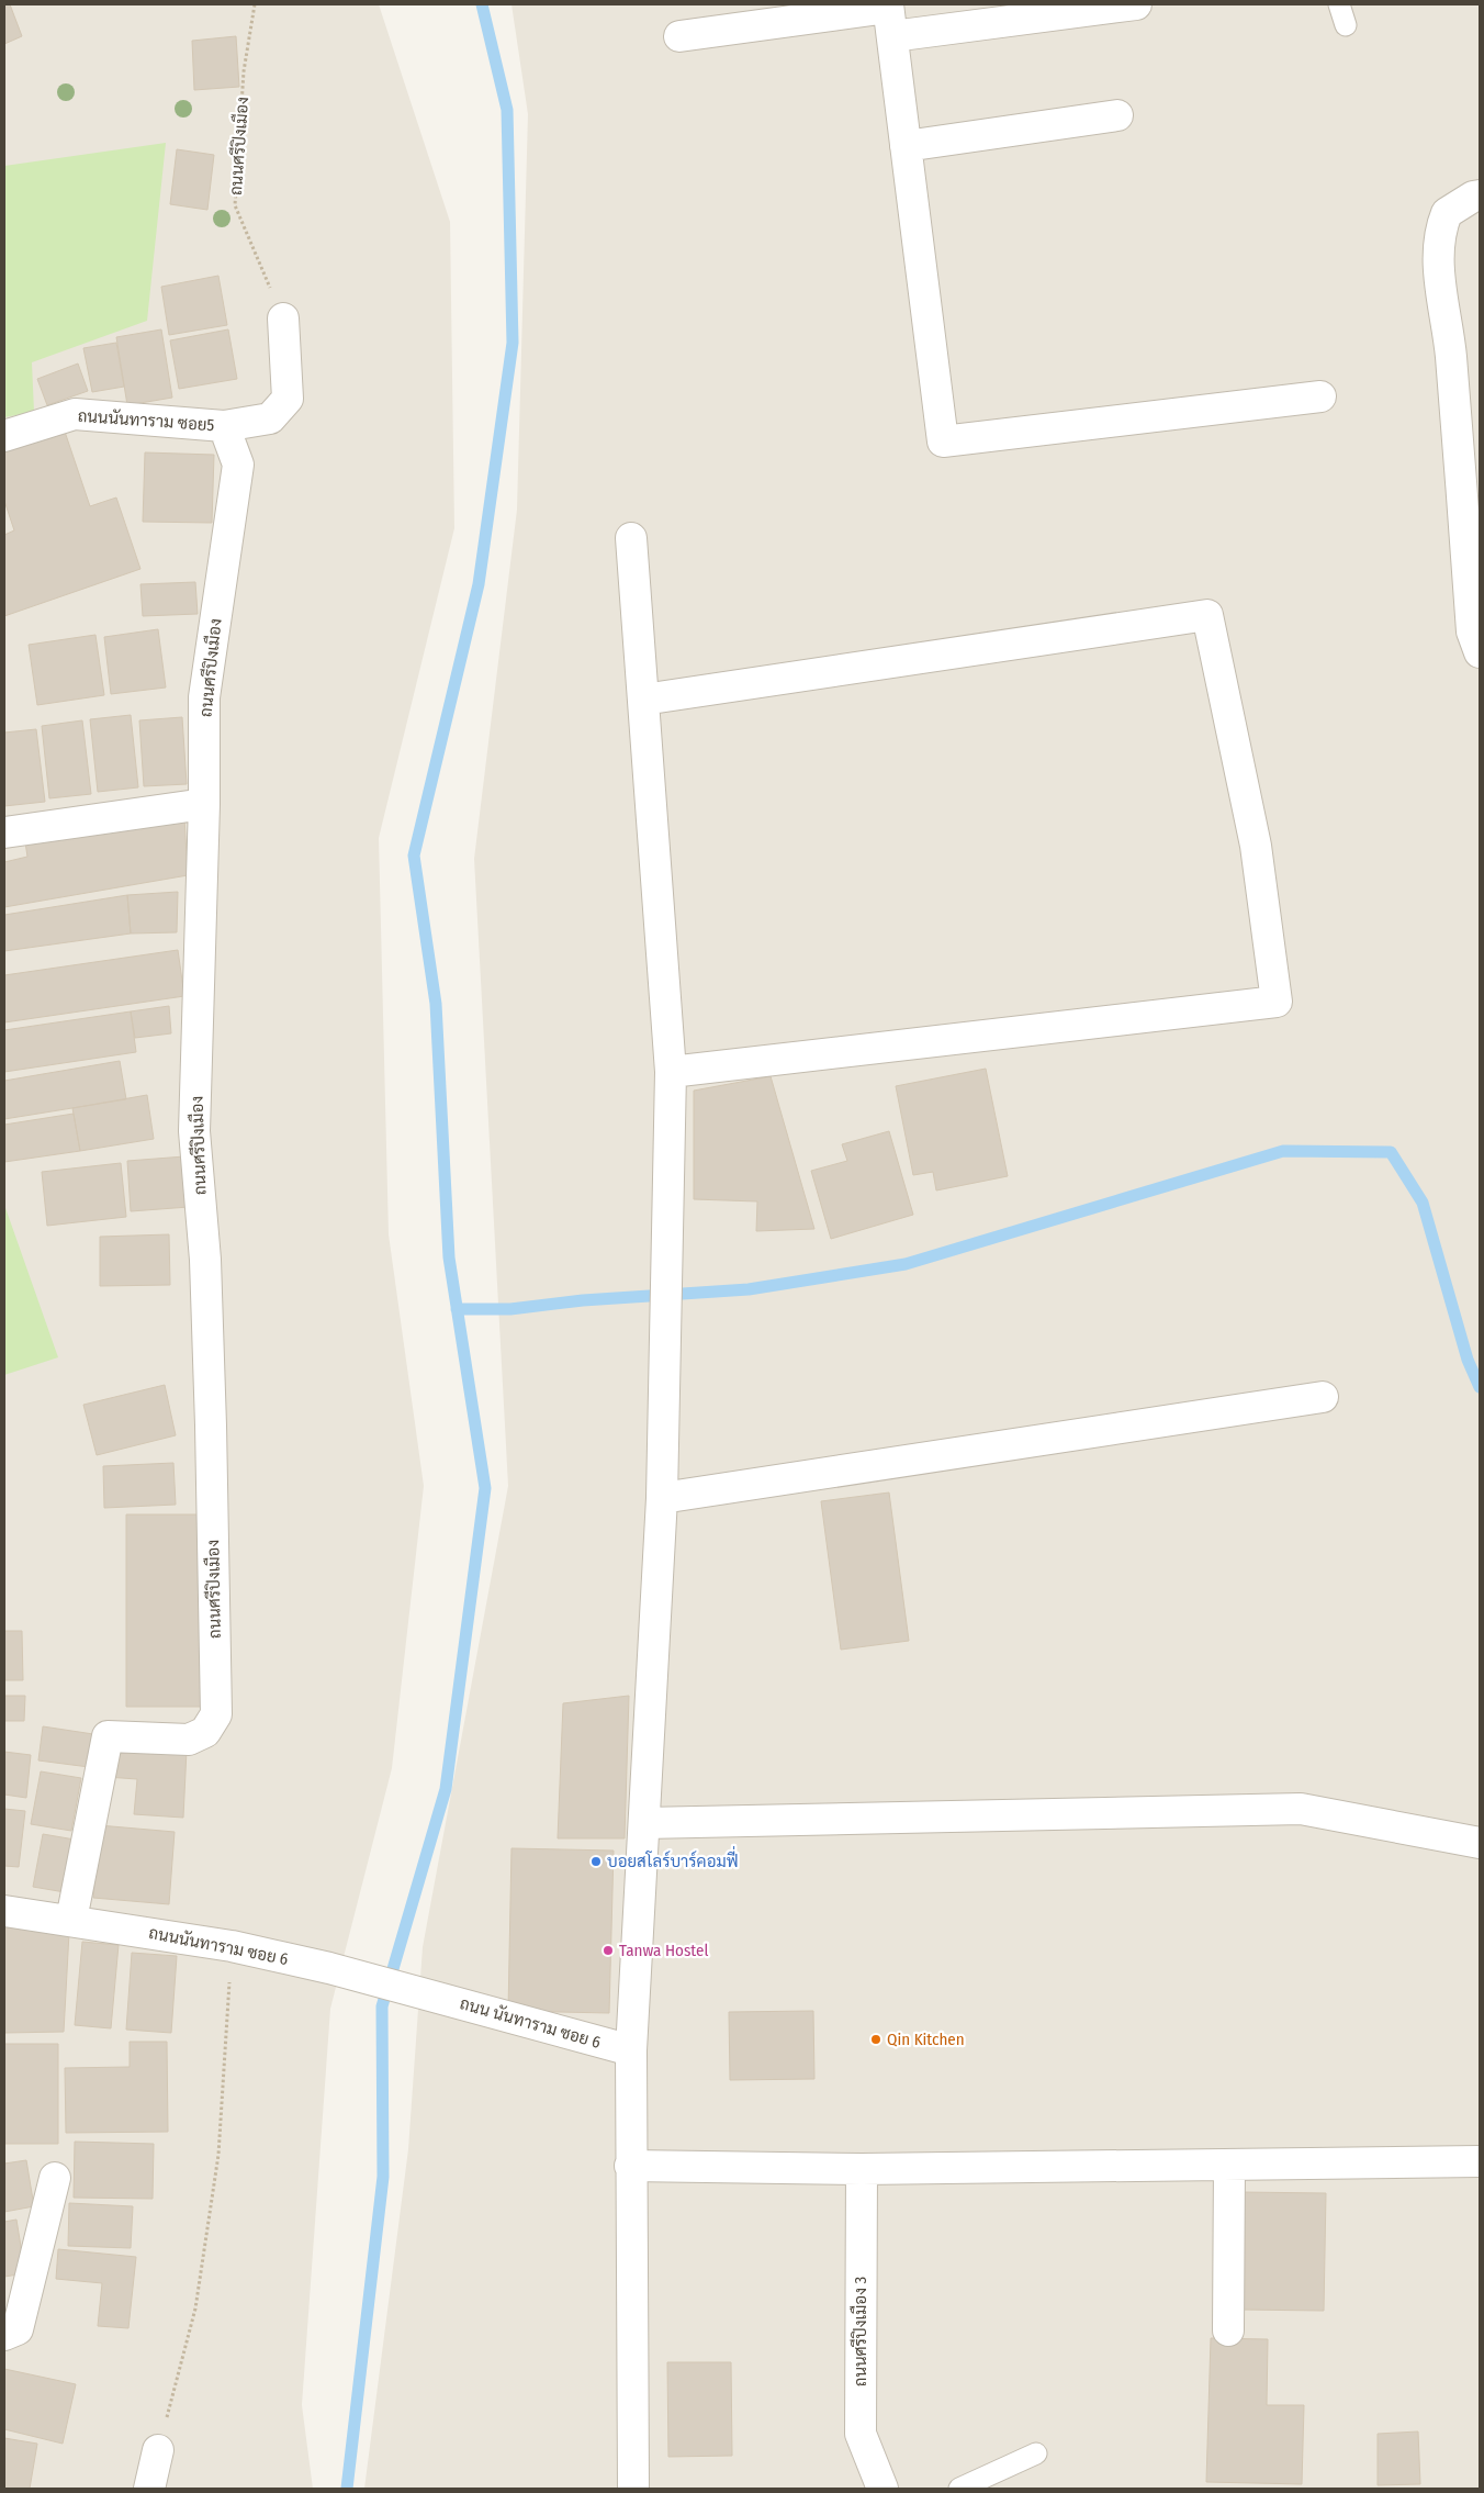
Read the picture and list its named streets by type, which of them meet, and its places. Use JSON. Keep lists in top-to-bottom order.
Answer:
{
  "streets": {
    "street": [
      "ถนนศรีปิงเมือง",
      "ถนนนันทาราม ซอย5",
      "ถนนนันทาราม ซอย 6",
      "ถนน นันทาราม ซอย 6",
      "ถนนศรีปิงเมือง 3"
    ]
  },
  "crossings": [
    ["ถนนศรีปิงเมือง", "ถนนนันทาราม ซอย5"],
    ["ถนนศรีปิงเมือง", "ถนนนันทาราม ซอย 6"],
    ["ถนนนันทาราม ซอย 6", "ถนน นันทาราม ซอย 6"]
  ],
  "places": ["บอยสโลร์บาร์คอมฟี่", "Tanwa Hostel", "Qin Kitchen"]
}
